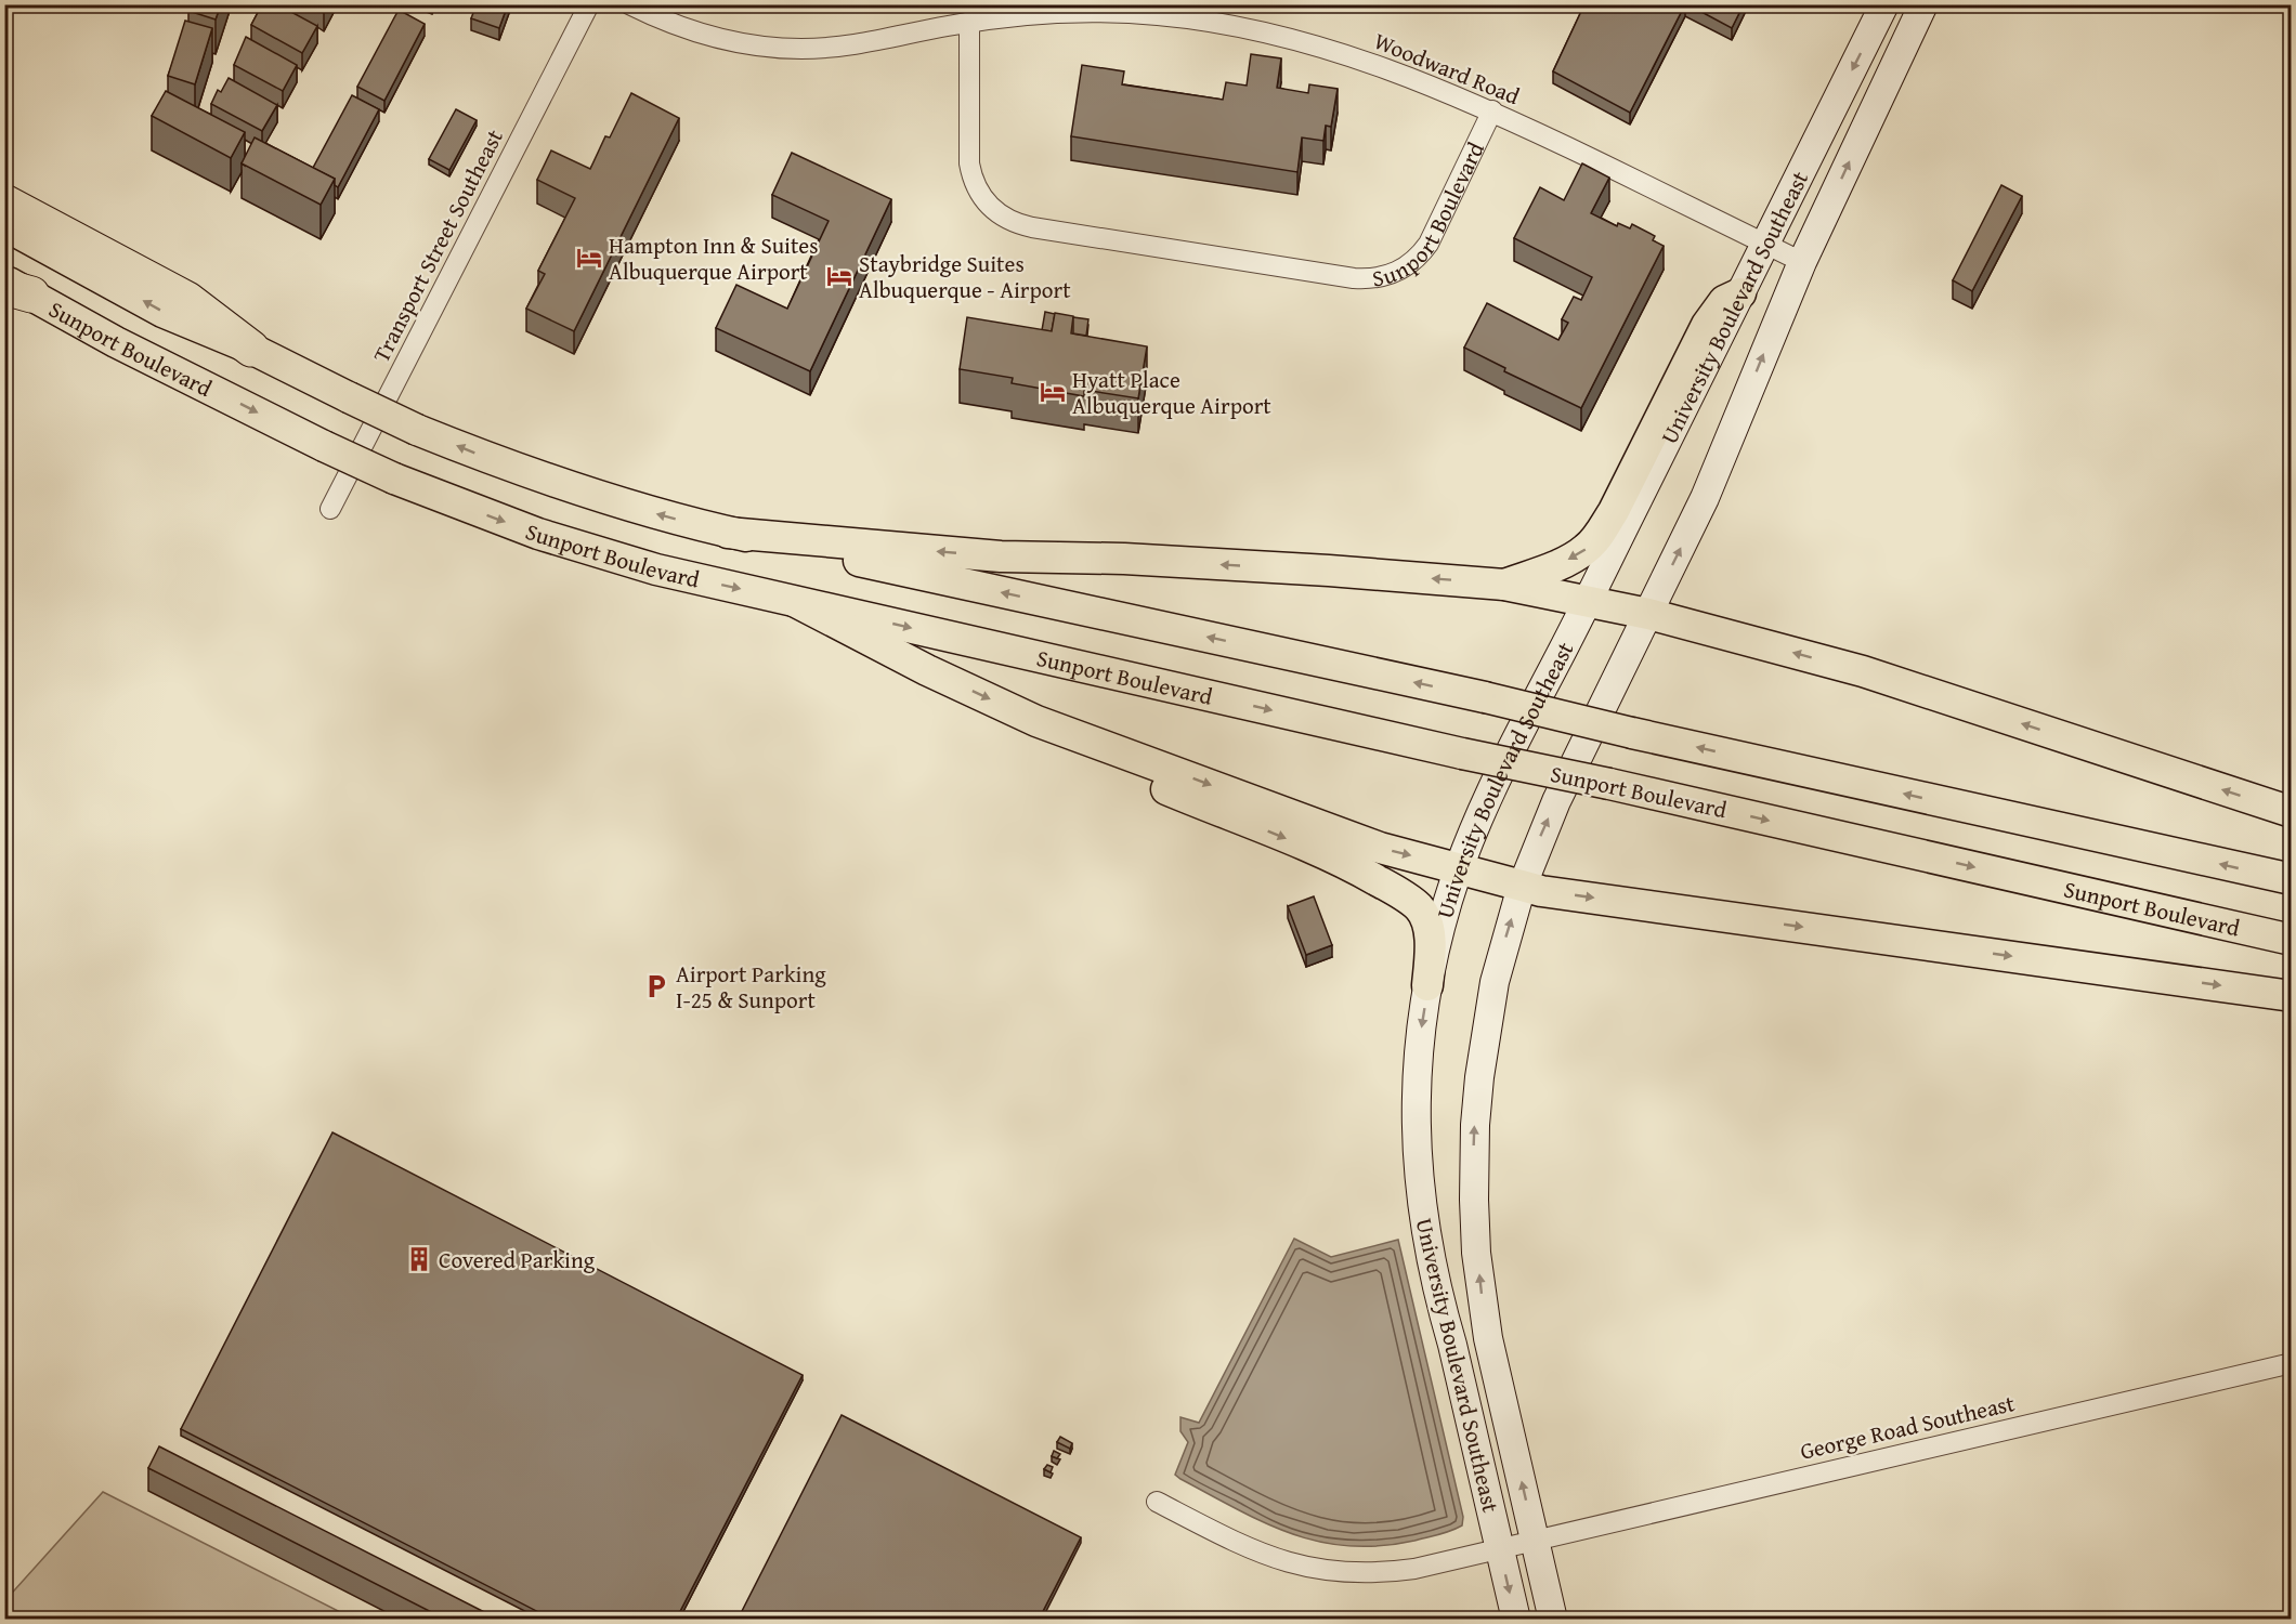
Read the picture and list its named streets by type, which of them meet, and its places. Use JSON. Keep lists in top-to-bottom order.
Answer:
{
  "streets": {
    "main road": ["Sunport Boulevard", "University Boulevard Southeast"],
    "street": ["Woodward Road", "Transport Street Southeast", "George Road Southeast"]
  },
  "crossings": [
    ["Woodward Road", "Sunport Boulevard"],
    ["Woodward Road", "University Boulevard Southeast"],
    ["University Boulevard Southeast", "George Road Southeast"]
  ],
  "places": {
    "hotel": ["Hampton Inn & Suites Albuquerque Airport", "Staybridge Suites Albuquerque - Airport", "Hyatt Place Albuquerque Airport"],
    "parking": ["Airport Parking I-25 & Sunport"],
    "building": ["Covered Parking"]
  }
}
